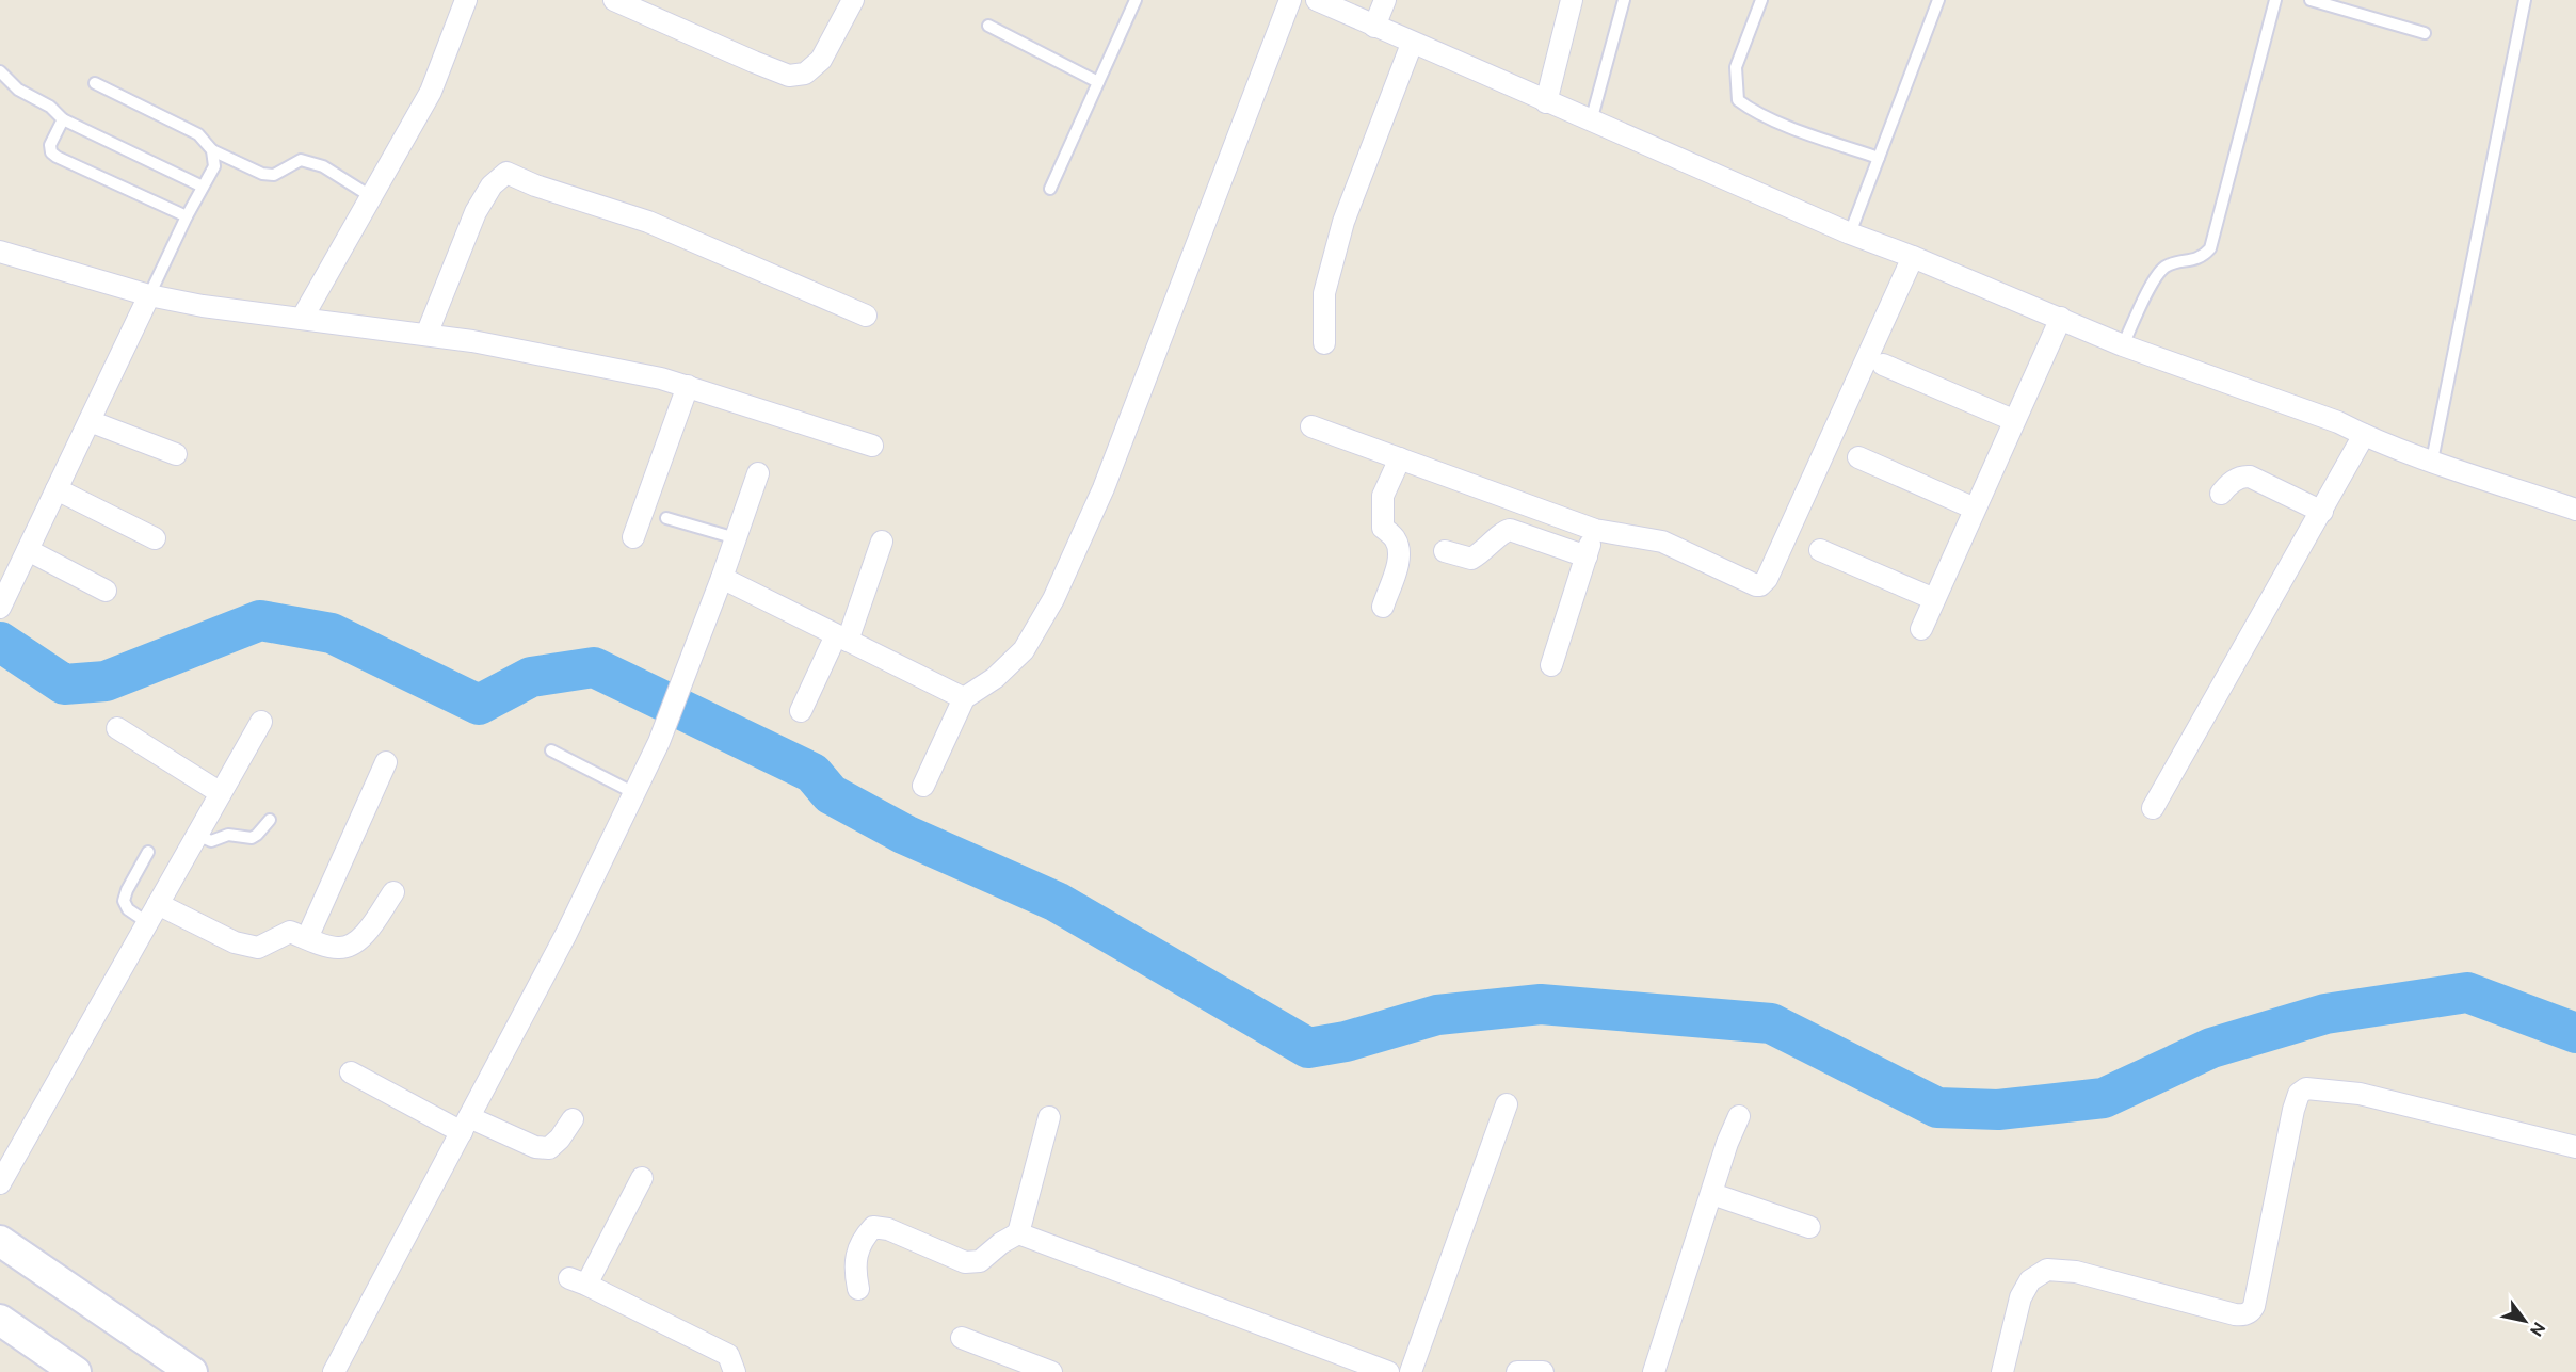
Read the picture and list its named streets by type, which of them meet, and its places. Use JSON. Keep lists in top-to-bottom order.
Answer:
{
  "north": "bottom right"
}
